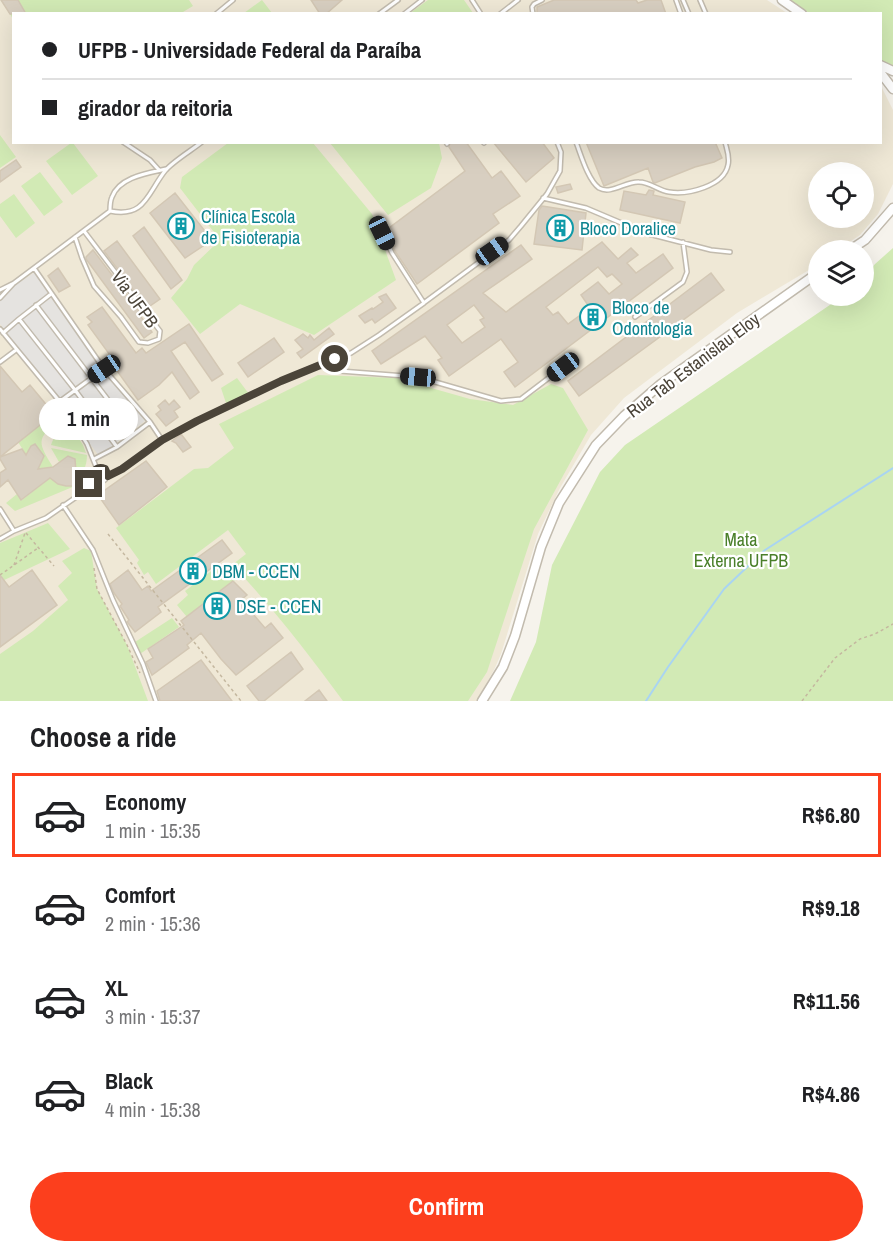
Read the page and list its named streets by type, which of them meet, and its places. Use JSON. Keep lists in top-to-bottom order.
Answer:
{
  "streets": {
    "street": ["Rua Tab Estanislau Eloy"],
    "lane": ["Via UFPB"]
  },
  "parks": ["Mata Externa UFPB"],
  "places": {
    "building": [
      "Clínica Escola de Fisioterapia",
      "Bloco Doralice",
      "Bloco de Odontologia",
      "DBM - CCEN",
      "DSE - CCEN"
    ]
  },
  "page": {
    "banner": ["UFPB - Universidade Federal da Paraíba", "girador da reitoria"],
    "bubble": "1 min",
    "heading": "Choose a ride",
    "list": [
      {
        "name": "Economy",
        "note": "1 min · 15:35",
        "value": "R$6.80"
      },
      {
        "name": "Comfort",
        "note": "2 min · 15:36",
        "value": "R$9.18"
      },
      {
        "name": "XL",
        "note": "3 min · 15:37",
        "value": "R$11.56"
      },
      {
        "name": "Black",
        "note": "4 min · 15:38",
        "value": "R$4.86"
      }
    ],
    "buttons": "Confirm"
  }
}
